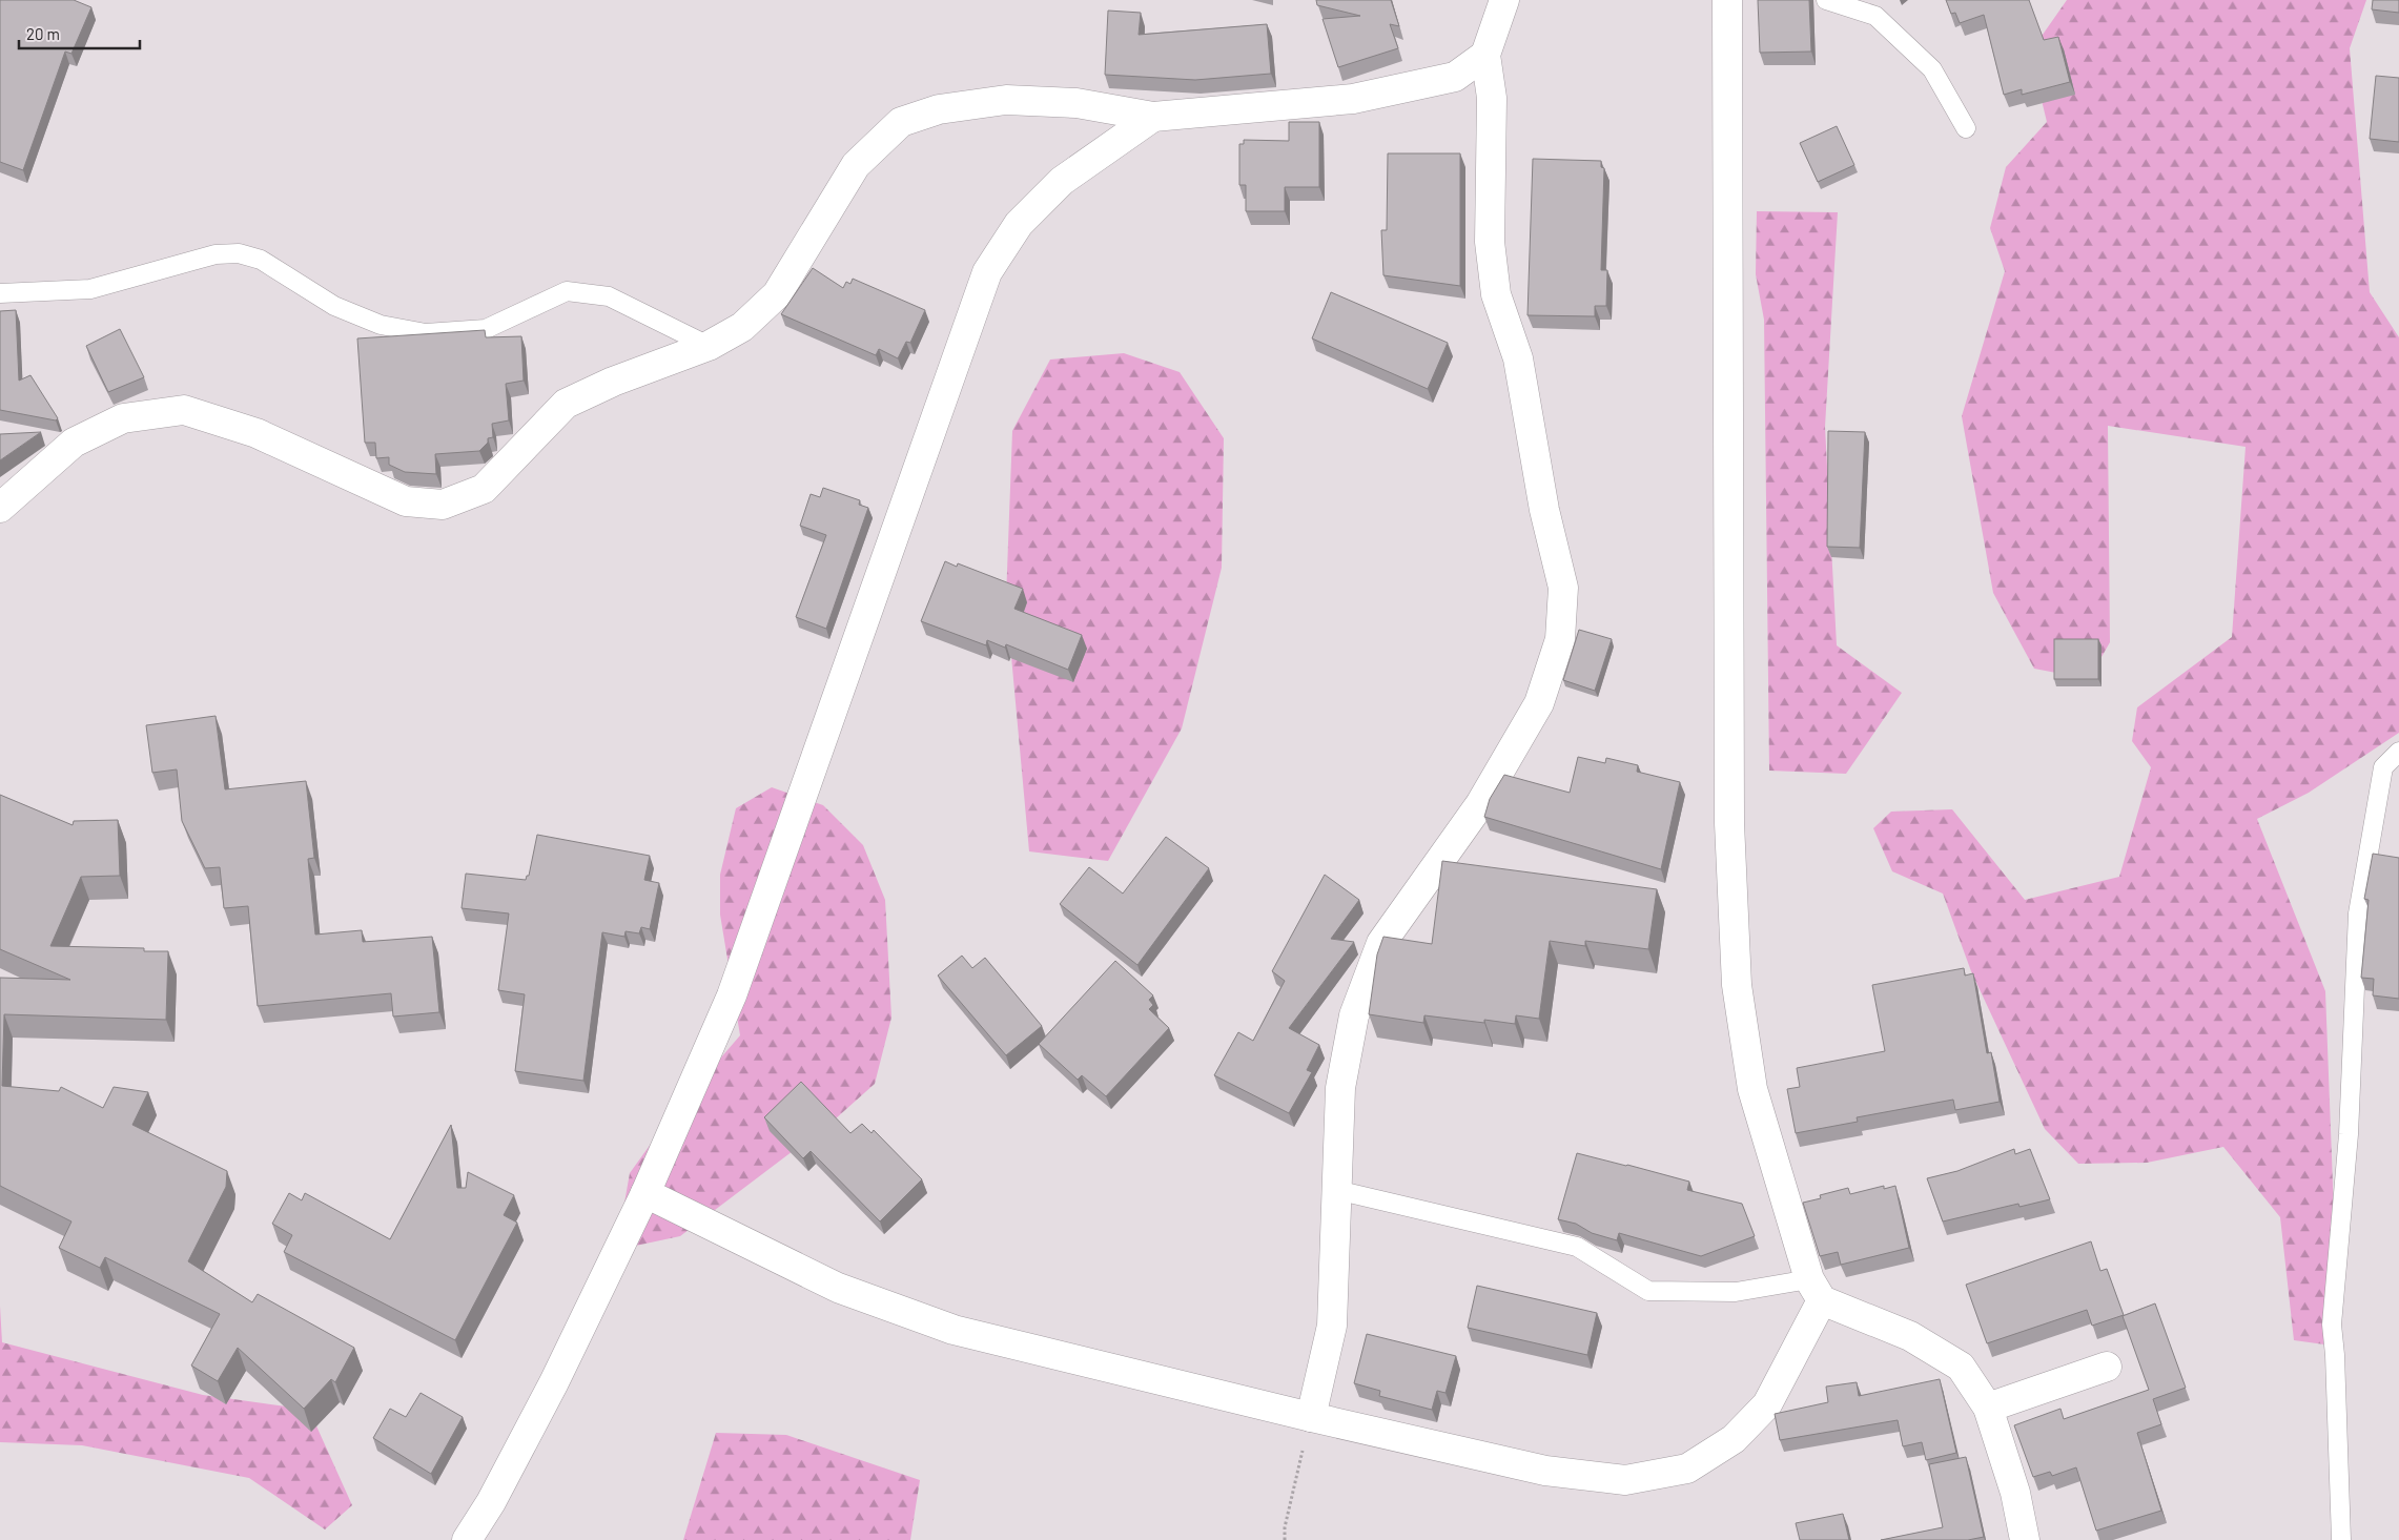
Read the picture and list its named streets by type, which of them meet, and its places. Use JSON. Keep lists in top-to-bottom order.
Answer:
{
  "scale_bar": "20 m"
}
